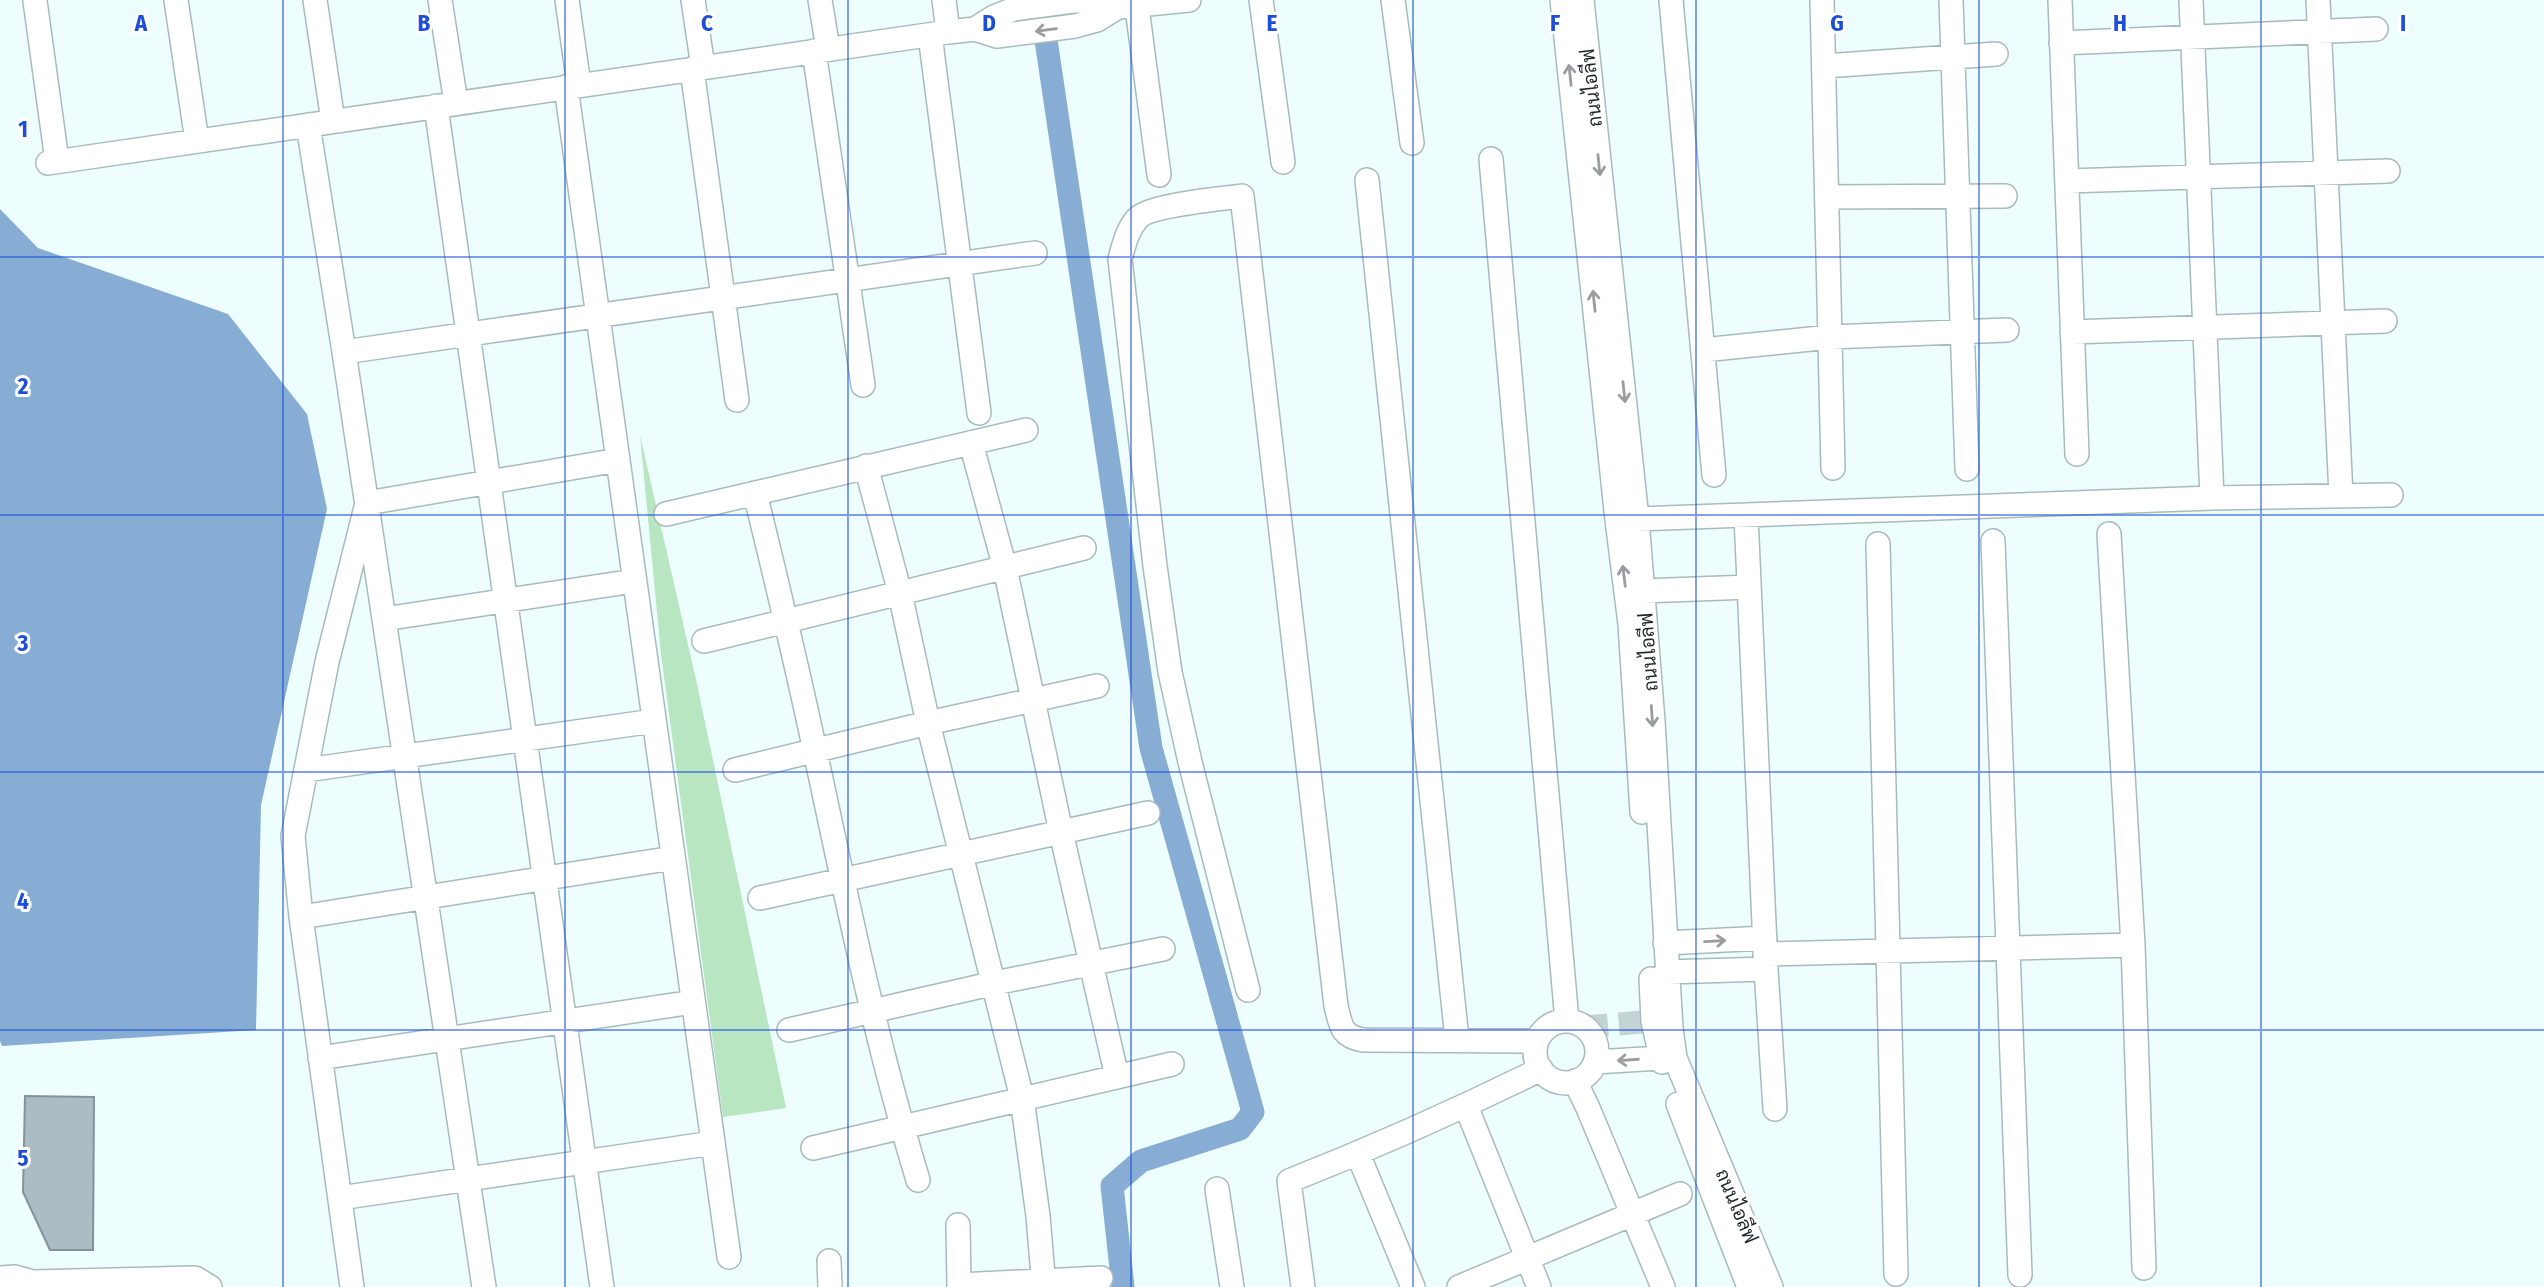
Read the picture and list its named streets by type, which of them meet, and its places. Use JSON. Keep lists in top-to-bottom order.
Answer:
{
  "streets": {
    "street": ["ถนนไอลีฟ"]
  },
  "grid": {
    "columns": [
      "A",
      "B",
      "C",
      "D",
      "E",
      "F",
      "G",
      "H",
      "I"
    ],
    "rows": [
      "1",
      "2",
      "3",
      "4",
      "5"
    ]
  }
}
